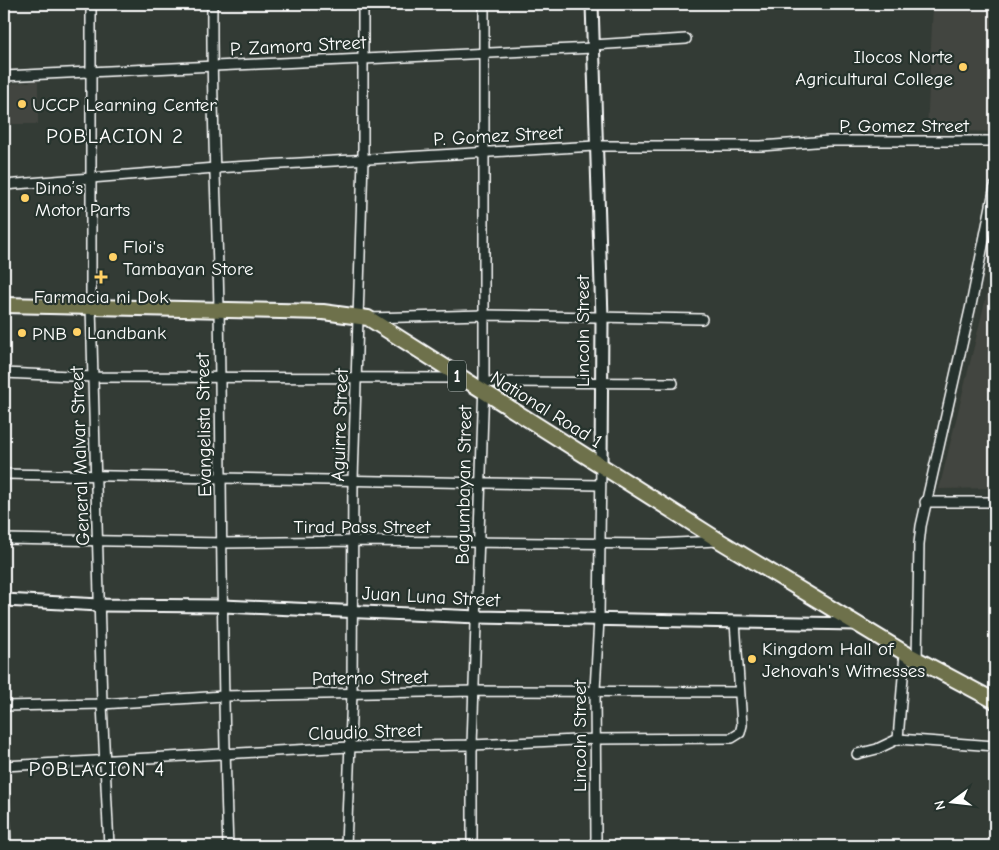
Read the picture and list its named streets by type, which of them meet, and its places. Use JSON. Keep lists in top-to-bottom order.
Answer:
{
  "streets": {
    "main road": ["1", "National Road 1"],
    "street": [
      "P. Zamora Street",
      "P. Gomez Street",
      "Lincoln Street",
      "Evangelista Street",
      "Aguirre Street",
      "General Malvar Street",
      "Bagumbayan Street",
      "Tirad Pass Street",
      "Juan Luna Street",
      "Paterno Street",
      "Claudio Street"
    ]
  },
  "crossings": [
    ["P. Zamora Street", "Lincoln Street"],
    ["P. Zamora Street", "Evangelista Street"],
    ["P. Zamora Street", "Aguirre Street"],
    ["P. Zamora Street", "General Malvar Street"],
    ["P. Zamora Street", "Bagumbayan Street"],
    ["P. Gomez Street", "Lincoln Street"],
    ["P. Gomez Street", "Evangelista Street"],
    ["P. Gomez Street", "Aguirre Street"],
    ["P. Gomez Street", "General Malvar Street"],
    ["P. Gomez Street", "Bagumbayan Street"],
    ["Lincoln Street", "National Road 1"],
    ["Lincoln Street", "Tirad Pass Street"],
    ["Lincoln Street", "Juan Luna Street"],
    ["Lincoln Street", "Paterno Street"],
    ["Lincoln Street", "Claudio Street"],
    ["National Road 1", "Aguirre Street"],
    ["National Road 1", "Bagumbayan Street"],
    ["National Road 1", "Tirad Pass Street"],
    ["National Road 1", "Juan Luna Street"],
    ["Evangelista Street", "Tirad Pass Street"],
    ["Evangelista Street", "Juan Luna Street"],
    ["Evangelista Street", "Paterno Street"],
    ["Evangelista Street", "Claudio Street"],
    ["Aguirre Street", "Tirad Pass Street"],
    ["Aguirre Street", "Juan Luna Street"],
    ["Aguirre Street", "Paterno Street"],
    ["Aguirre Street", "Claudio Street"],
    ["General Malvar Street", "Tirad Pass Street"],
    ["General Malvar Street", "Juan Luna Street"],
    ["General Malvar Street", "Paterno Street"],
    ["General Malvar Street", "Claudio Street"],
    ["Bagumbayan Street", "Tirad Pass Street"],
    ["Bagumbayan Street", "Juan Luna Street"],
    ["Bagumbayan Street", "Paterno Street"],
    ["Bagumbayan Street", "Claudio Street"],
    ["Paterno Street", "Claudio Street"]
  ],
  "districts": ["POBLACION 2", "POBLACION 4"],
  "places": {
    "other": [
      "Ilocos Norte Agricultural College",
      "UCCP Learning Center",
      "Dino’s Motor Parts",
      "Floi's Tambayan Store",
      "Landbank",
      "PNB",
      "Kingdom Hall of Jehovah's Witnesses"
    ],
    "health": ["Farmacia ni Dok"]
  },
  "north": "left"
}
